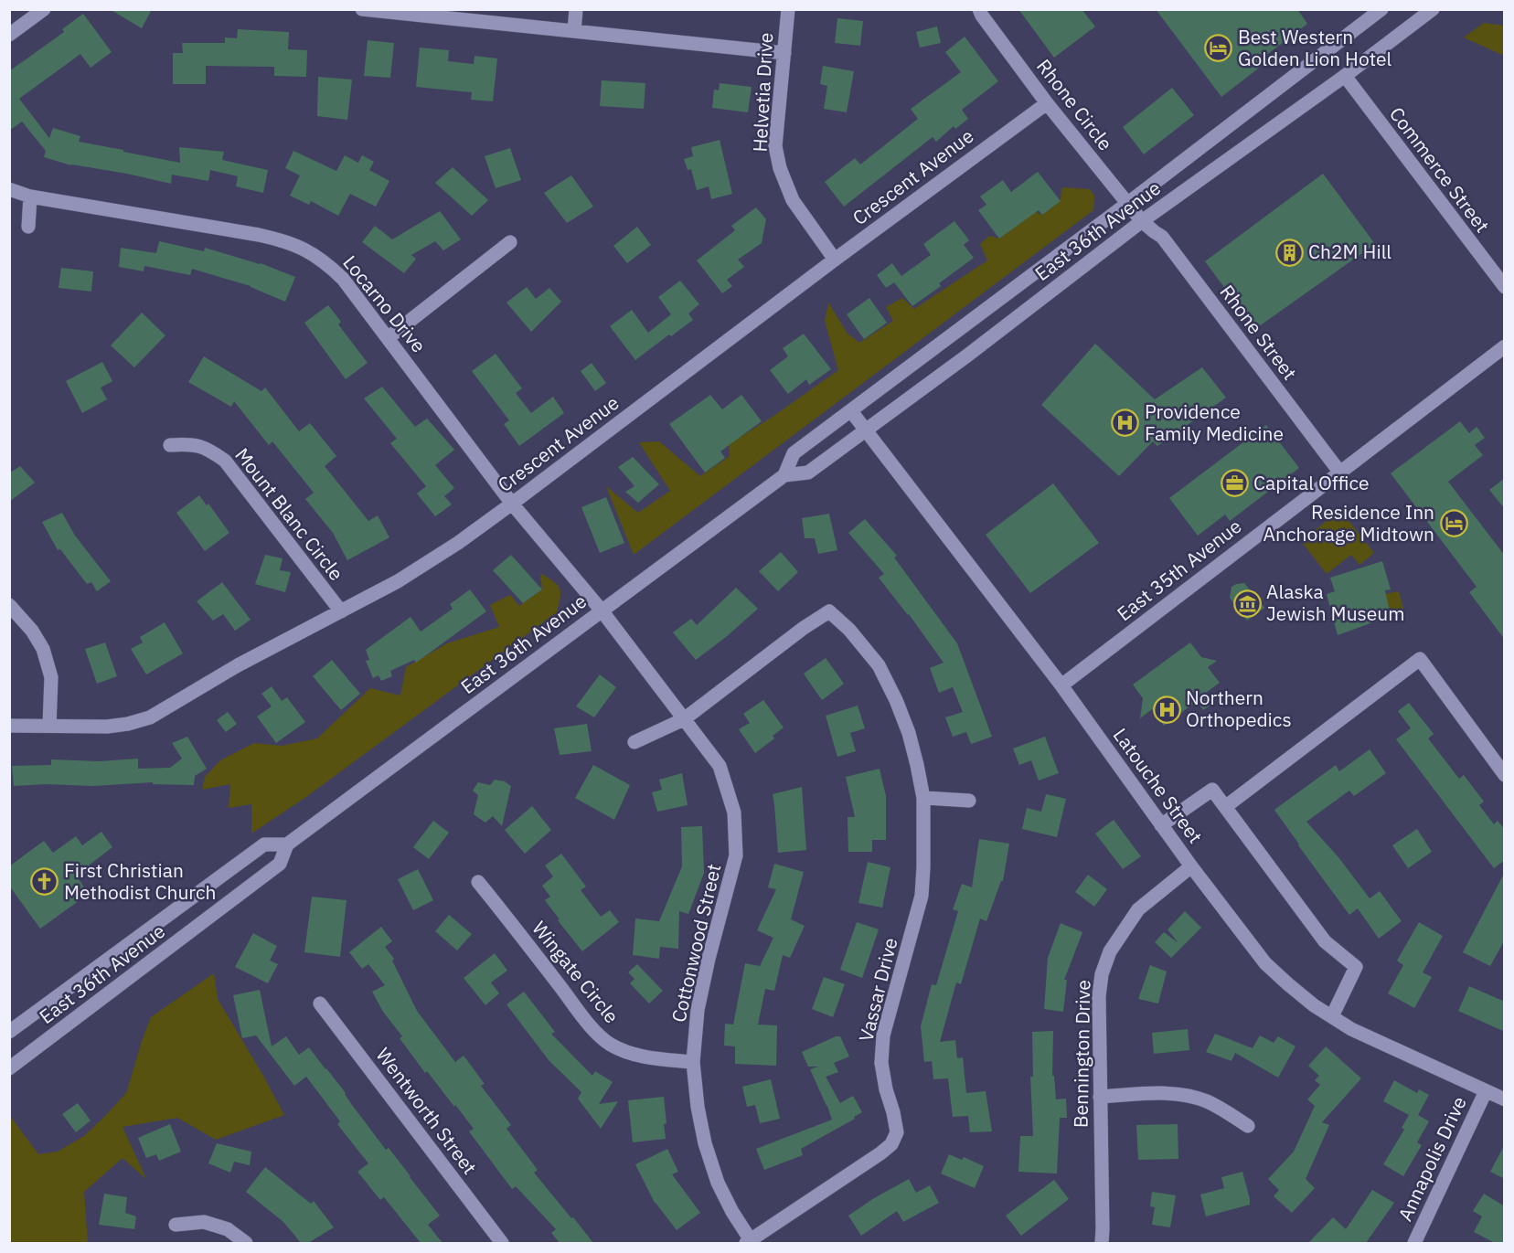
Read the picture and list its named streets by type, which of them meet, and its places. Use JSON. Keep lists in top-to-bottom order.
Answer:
{
  "streets": {
    "street": [
      "Helvetia Drive",
      "Rhone Circle",
      "Commerce Street",
      "Crescent Avenue",
      "East 36th Avenue",
      "Locarno Drive",
      "Rhone Street",
      "Mount Blanc Circle",
      "East 35th Avenue",
      "Latouche Street",
      "Cottonwood Street",
      "Wingate Circle",
      "Vassar Drive",
      "Bennington Drive",
      "Wentworth Street",
      "Annapolis Drive"
    ]
  },
  "crossings": [
    ["Helvetia Drive", "Crescent Avenue"],
    ["Rhone Circle", "Crescent Avenue"],
    ["Rhone Circle", "East 36th Avenue"],
    ["Rhone Circle", "Rhone Street"],
    ["Commerce Street", "East 36th Avenue"],
    ["Crescent Avenue", "Locarno Drive"],
    ["Crescent Avenue", "Mount Blanc Circle"],
    ["East 36th Avenue", "Locarno Drive"],
    ["East 36th Avenue", "Rhone Street"],
    ["East 36th Avenue", "Latouche Street"],
    ["East 36th Avenue", "Cottonwood Street"],
    ["Locarno Drive", "Cottonwood Street"],
    ["Rhone Street", "East 35th Avenue"],
    ["East 35th Avenue", "Latouche Street"],
    ["Latouche Street", "Bennington Drive"],
    ["Latouche Street", "Annapolis Drive"],
    ["Cottonwood Street", "Wingate Circle"],
    ["Cottonwood Street", "Vassar Drive"]
  ],
  "places": {
    "hotel": ["Best Western Golden Lion Hotel", "Residence Inn Anchorage Midtown"],
    "building": ["Ch2M Hill"],
    "hospital": ["Providence Family Medicine", "Northern Orthopedics"],
    "office": ["Capital Office"],
    "museum": ["Alaska Jewish Museum"],
    "church": ["First Christian Methodist Church"]
  }
}
